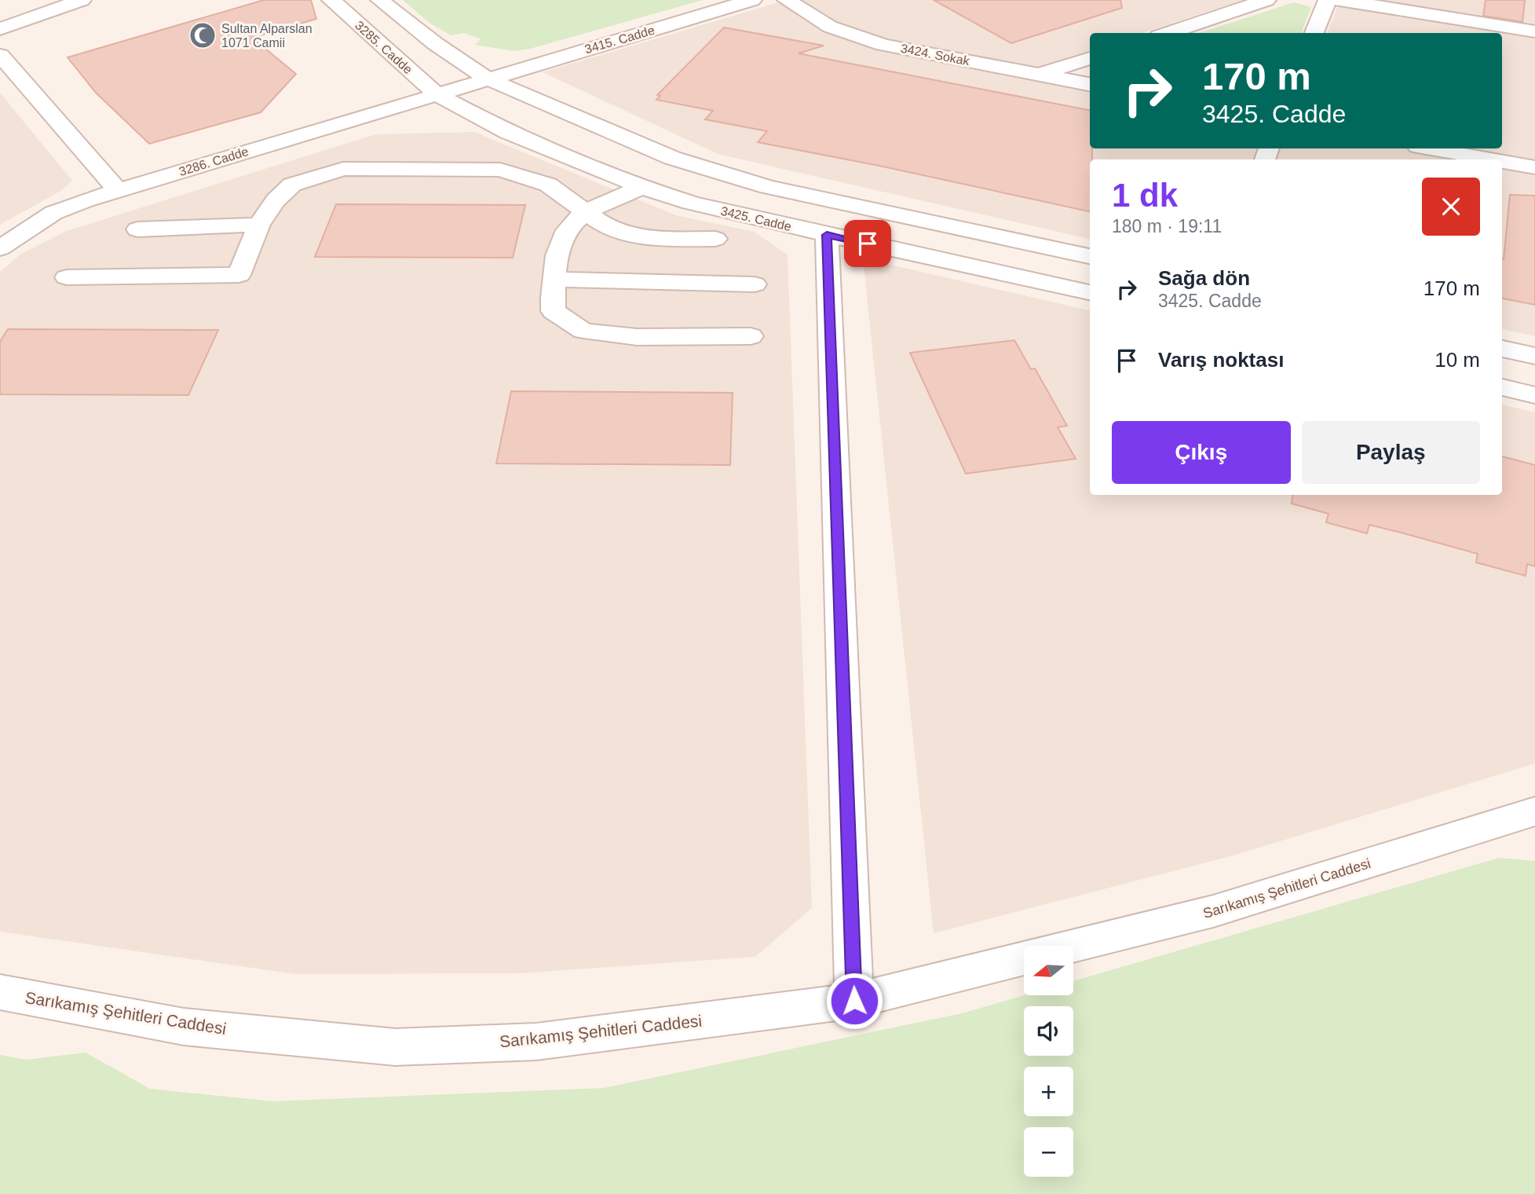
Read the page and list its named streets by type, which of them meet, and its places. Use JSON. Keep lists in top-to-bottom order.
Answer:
{
  "streets": {
    "street": [
      "3415. Cadde",
      "3285. Cadde",
      "3424. Sokak",
      "3286. Cadde",
      "3425. Cadde",
      "Sarıkamış Şehitleri Caddesi"
    ]
  },
  "crossings": [
    ["3415. Cadde", "3285. Cadde"],
    ["3415. Cadde", "3286. Cadde"],
    ["3415. Cadde", "3425. Cadde"],
    ["3285. Cadde", "3286. Cadde"],
    ["3285. Cadde", "3425. Cadde"],
    ["3286. Cadde", "3425. Cadde"]
  ],
  "places": {
    "mosque": ["Sultan Alparslan 1071 Camii"]
  },
  "north": "left",
  "page": {
    "turn": ["170 m", "3425. Cadde"],
    "heading": ["1 dk", "180 m · 19:11"],
    "list": [
      {
        "name": "Sağa dön",
        "note": "3425. Cadde",
        "value": "170 m"
      },
      {
        "name": "Varış noktası",
        "value": "10 m"
      }
    ],
    "buttons": ["Çıkış", "Paylaş"],
    "map_buttons": ["+", "−"]
  }
}
